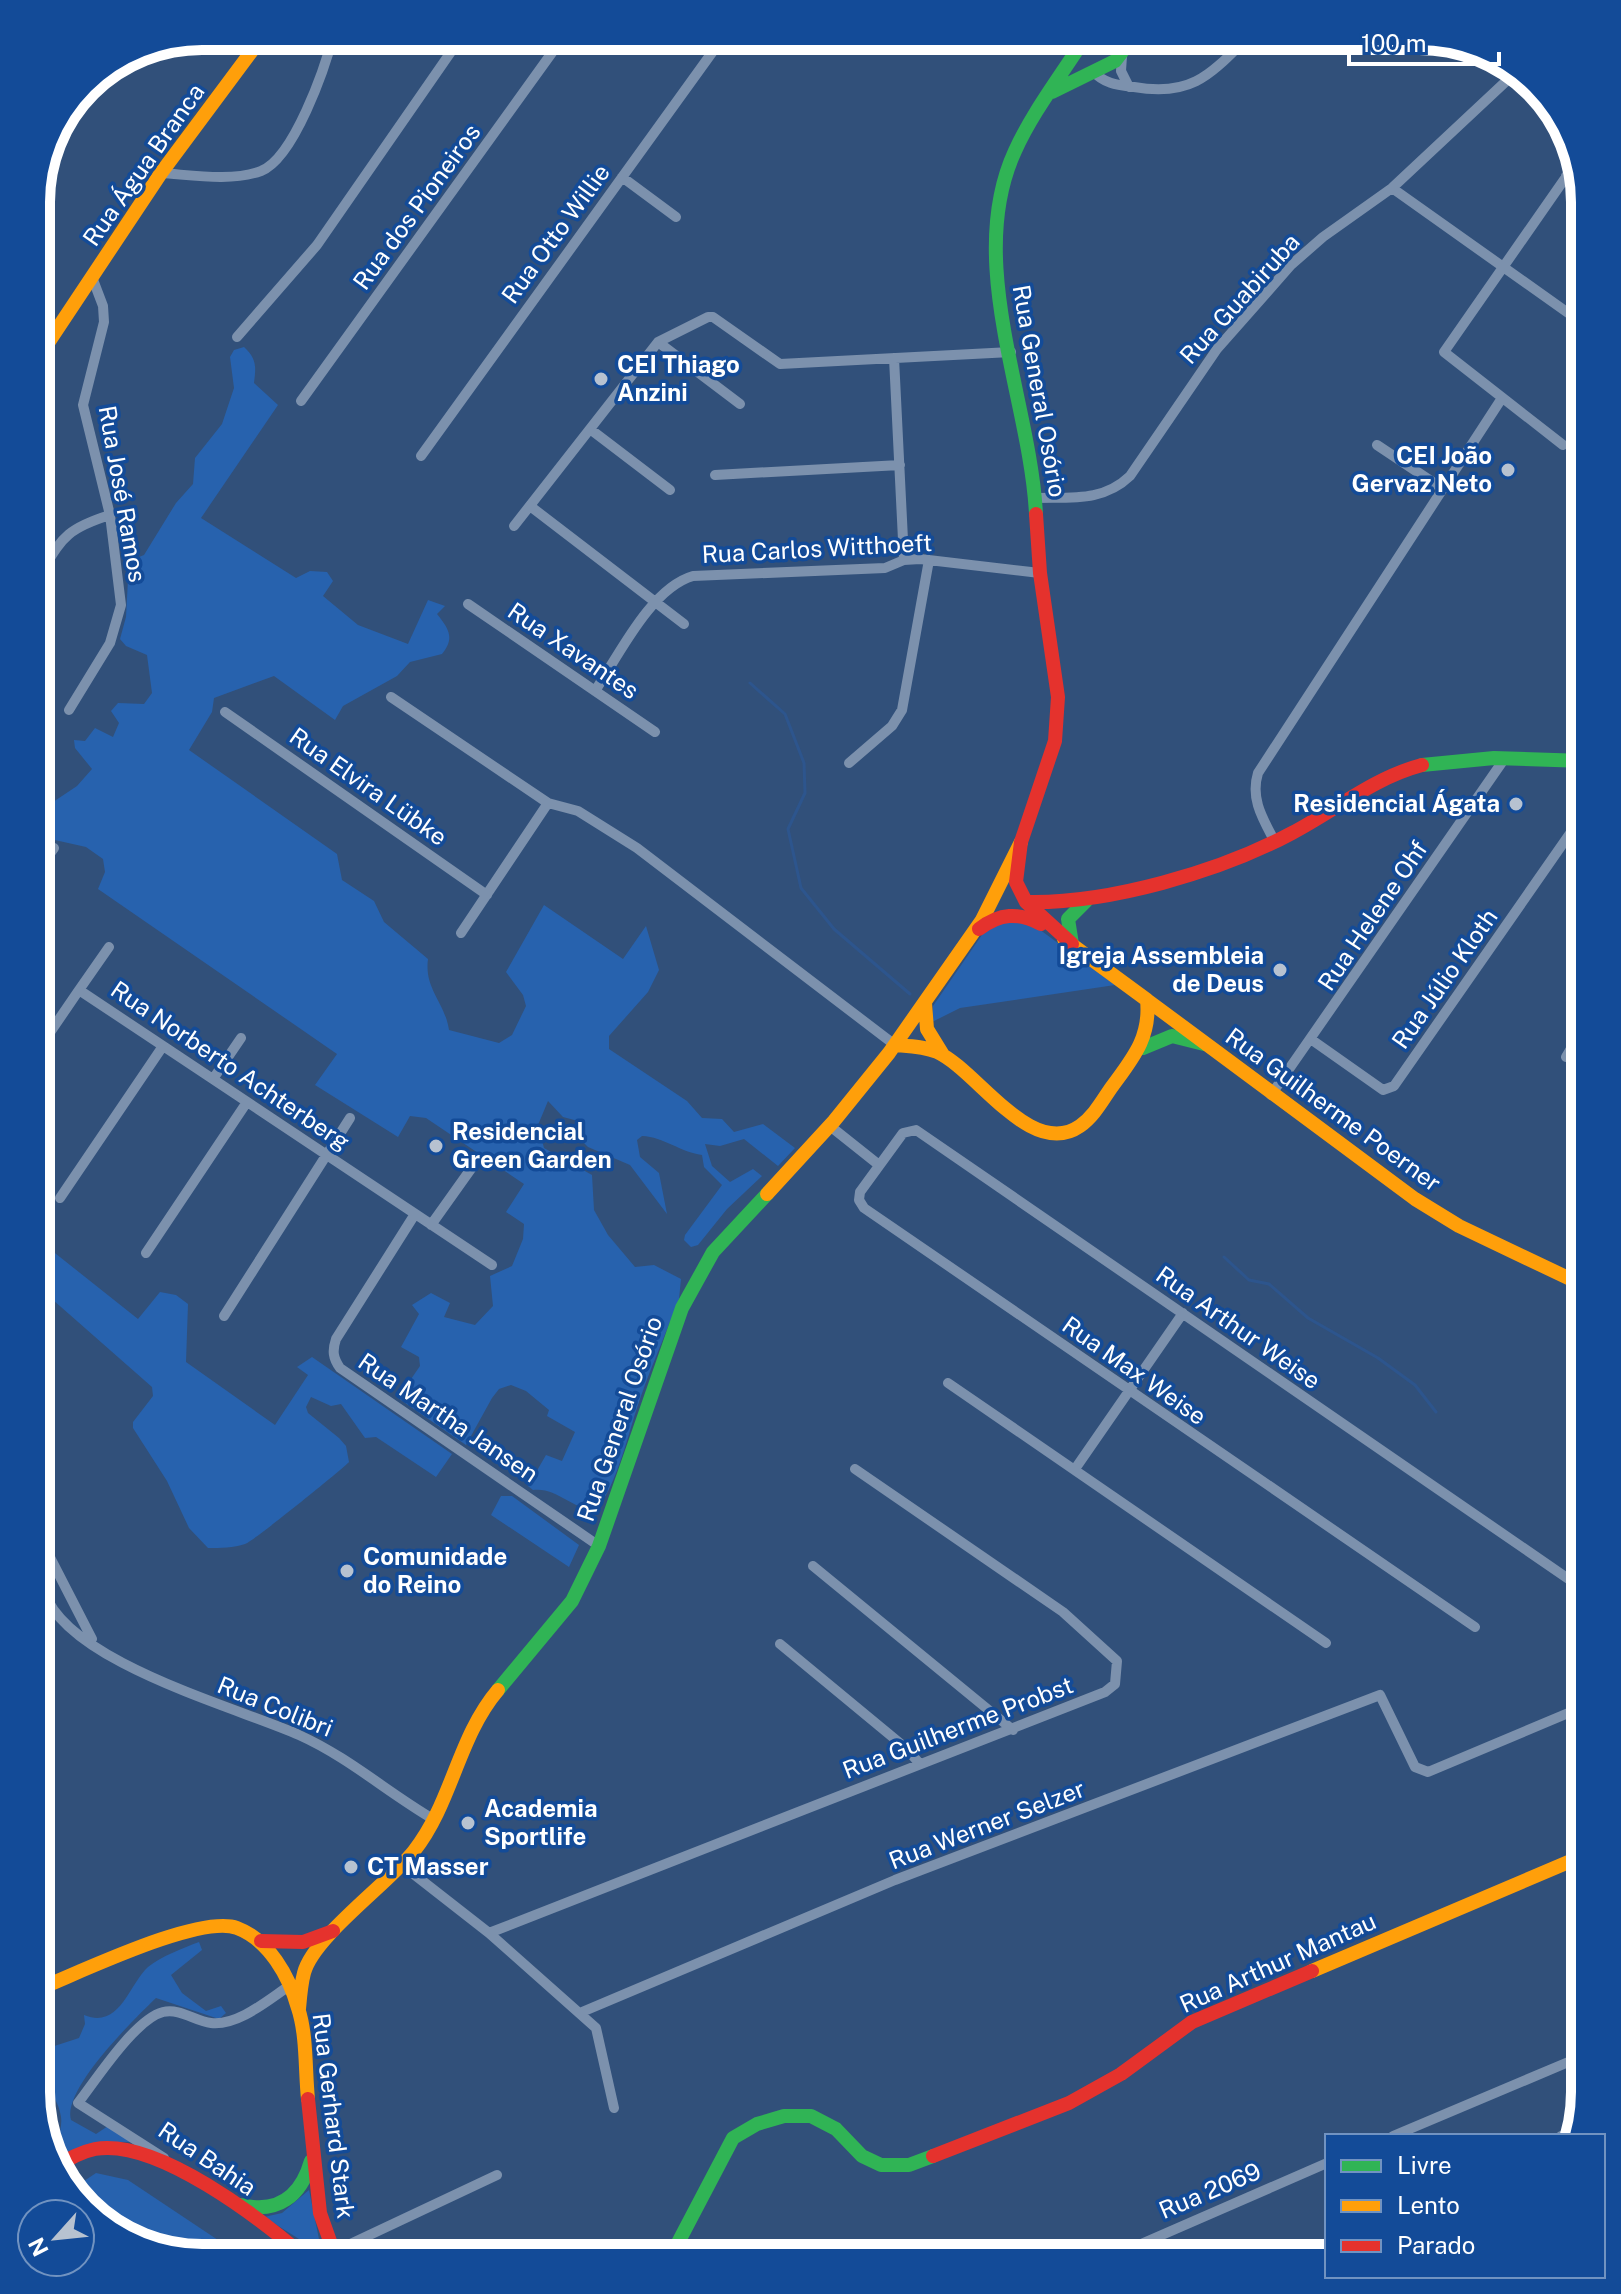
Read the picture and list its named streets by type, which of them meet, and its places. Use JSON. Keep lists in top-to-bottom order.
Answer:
{
  "streets": {
    "main road": [
      "Rua Água Branca",
      "Rua General Osório",
      "Rua Guilherme Poerner",
      "Rua Arthur Mantau",
      "Rua Gerhard Stark",
      "Rua Bahia"
    ],
    "street": [
      "Rua dos Pioneiros",
      "Rua Otto Willie",
      "Rua Guabiruba",
      "Rua José Ramos",
      "Rua Carlos Witthoeft",
      "Rua Xavantes",
      "Rua Elvira Lübke",
      "Rua Helene Ohf",
      "Rua Júlio Kloth",
      "Rua Norberto Achterberg",
      "Rua Arthur Weise",
      "Rua Max Weise",
      "Rua Martha Jansen",
      "Rua Colibri",
      "Rua Guilherme Probst",
      "Rua Werner Selzer",
      "Rua 2069"
    ]
  },
  "crossings": [
    ["Rua Água Branca", "Rua José Ramos"],
    ["Rua Guabiruba", "Rua General Osório"],
    ["Rua General Osório", "Rua Carlos Witthoeft"],
    ["Rua General Osório", "Rua Guilherme Poerner"],
    ["Rua General Osório", "Rua Martha Jansen"],
    ["Rua General Osório", "Rua Colibri"],
    ["Rua General Osório", "Rua Gerhard Stark"],
    ["Rua Helene Ohf", "Rua Júlio Kloth"],
    ["Rua Helene Ohf", "Rua Guilherme Poerner"],
    ["Rua Norberto Achterberg", "Rua Martha Jansen"],
    ["Rua Arthur Weise", "Rua Max Weise"],
    ["Rua Gerhard Stark", "Rua Bahia"]
  ],
  "places": [
    "CEI Thiago Anzini",
    "CEI João Gervaz Neto",
    "Residencial Ágata",
    "Igreja Assembleia de Deus",
    "Residencial Green Garden",
    "Comunidade do Reino",
    "Academia Sportlife",
    "CT Masser"
  ],
  "legend": ["Livre", "Lento", "Parado"],
  "scale_bar": "100 m",
  "north": "bottom left"
}
